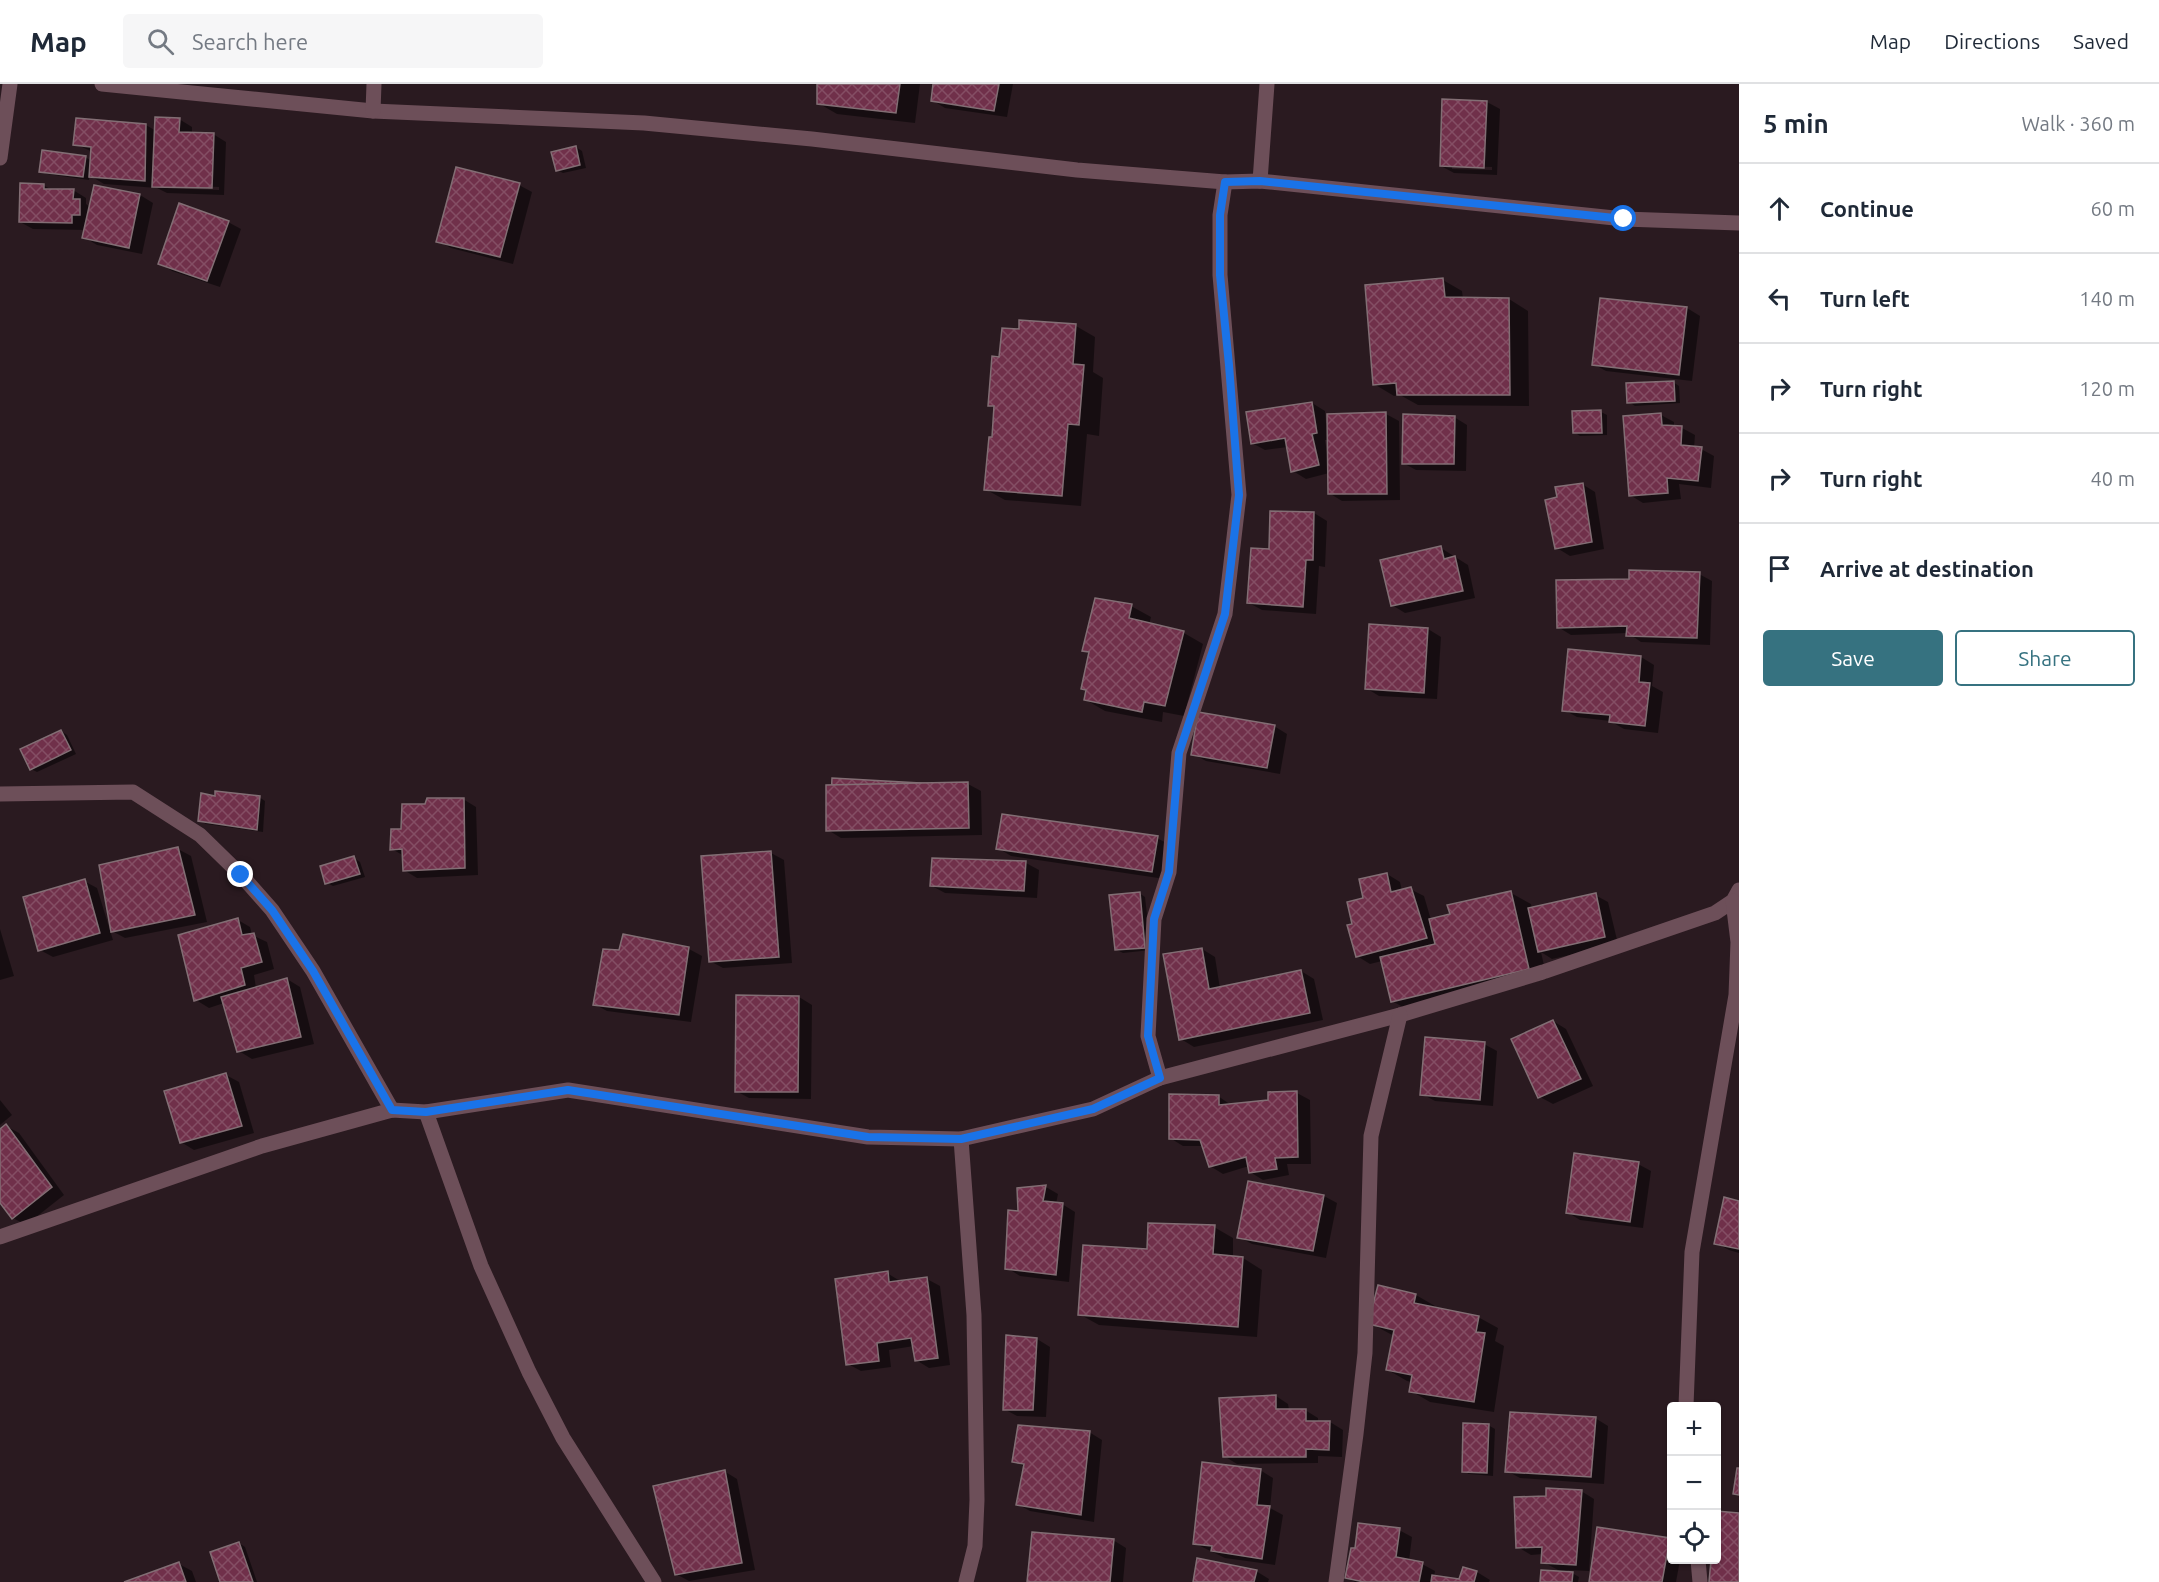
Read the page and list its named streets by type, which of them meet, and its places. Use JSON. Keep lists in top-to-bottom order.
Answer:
{
  "page": {
    "header": "Map",
    "search": "Search here",
    "nav": ["Map", "Directions", "Saved"],
    "heading": ["5 min", "Walk · 360 m"],
    "list": [
      ["Continue", "60 m"],
      ["Turn left", "140 m"],
      ["Turn right", "120 m"],
      ["Turn right", "40 m"],
      "Arrive at destination"
    ],
    "buttons": ["Save", "Share"],
    "map_buttons": ["+", "−"]
  }
}
